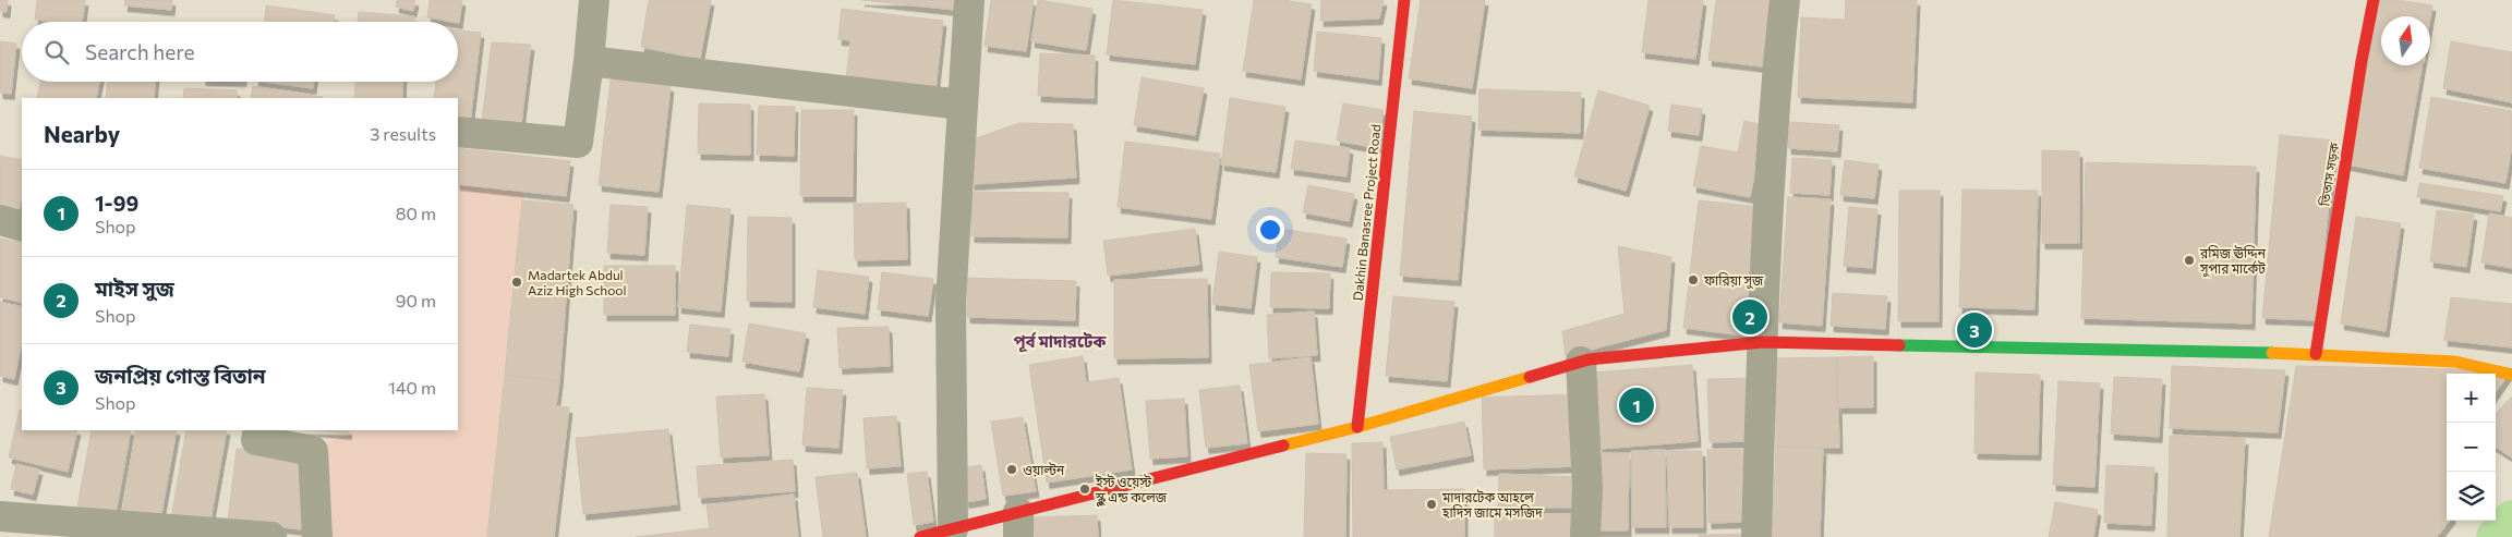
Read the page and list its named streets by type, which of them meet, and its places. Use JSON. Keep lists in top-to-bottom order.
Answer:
{
  "streets": {
    "street": ["তিতাস সড়ক", "Dakhin Banasree Project Road"]
  },
  "districts": ["পূর্ব মাদারটেক"],
  "places": [
    "রমিজ ঊদ্দিন সুপার মার্কেট",
    "ফারিয়া সুজ",
    "Madartek Abdul Aziz High School",
    "ওয়াল্টন",
    "ইস্ট ওয়েস্ট স্কুল এন্ড কলেজ",
    "মাদারটেক আহলে হাদিস জামে মসজিদ"
  ],
  "north": "top",
  "page": {
    "search": "Search here",
    "heading": ["Nearby", "3 results"],
    "list": [
      {
        "mark": "1",
        "name": "1-99",
        "note": "Shop",
        "value": "80 m"
      },
      {
        "mark": "2",
        "name": "মাইস সুজ",
        "note": "Shop",
        "value": "90 m"
      },
      {
        "mark": "3",
        "name": "জনপ্রিয় গোস্ত বিতান",
        "note": "Shop",
        "value": "140 m"
      }
    ],
    "pins": ["2", "3", "1"],
    "map_buttons": ["+", "−"]
  }
}
